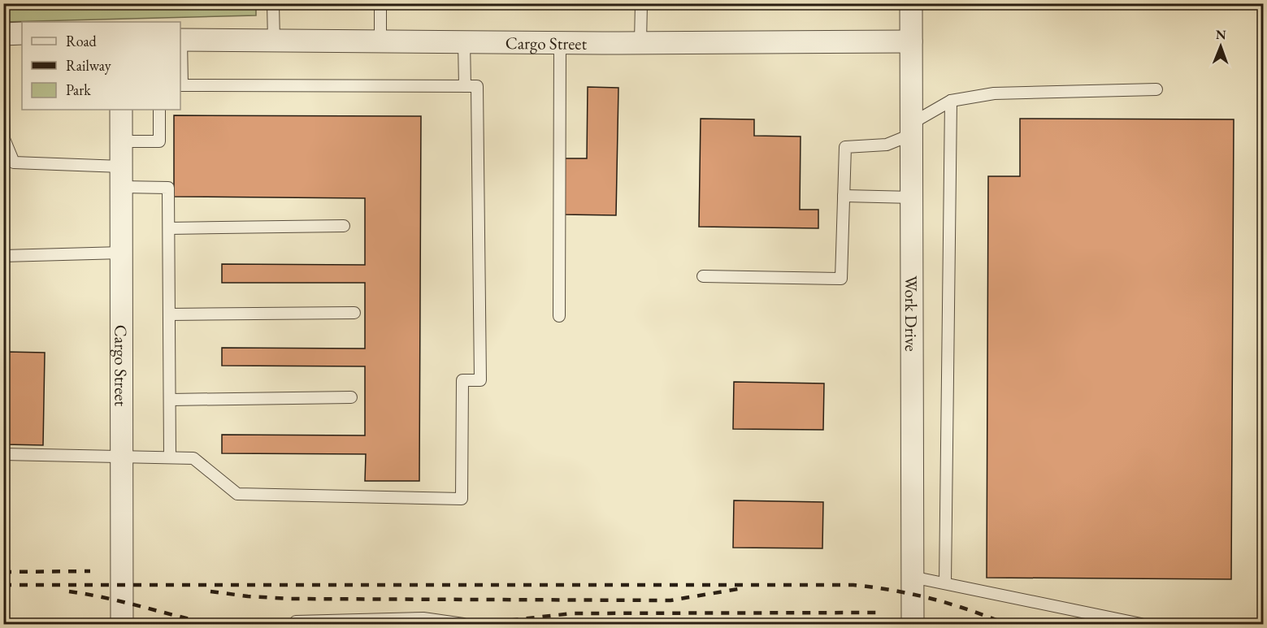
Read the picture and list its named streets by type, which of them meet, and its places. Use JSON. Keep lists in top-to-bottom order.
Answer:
{
  "streets": {
    "street": ["Cargo Street", "Work Drive"]
  },
  "crossings": [
    ["Cargo Street", "Work Drive"]
  ],
  "legend": ["Road", "Railway", "Park"],
  "north": "top"
}
